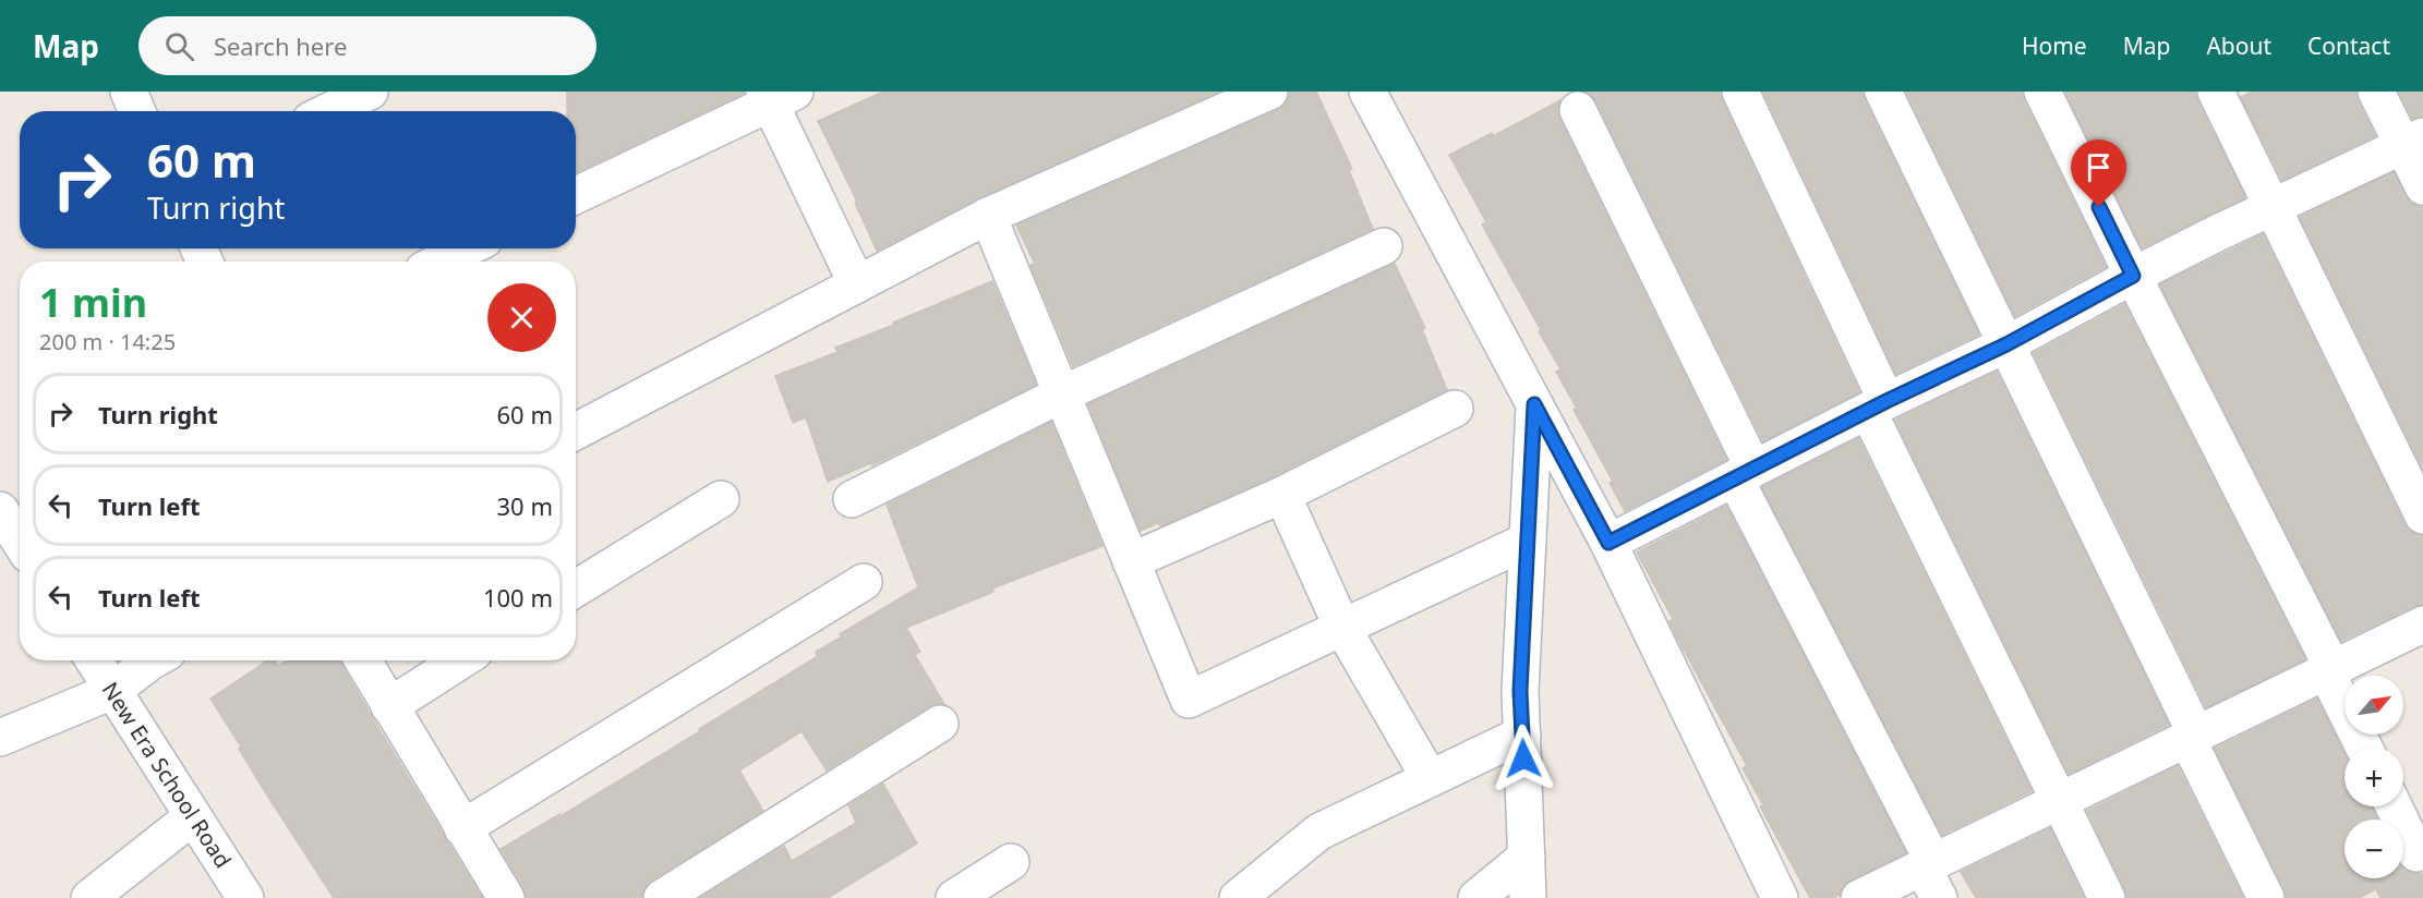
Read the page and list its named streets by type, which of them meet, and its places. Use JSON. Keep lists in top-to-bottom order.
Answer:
{
  "streets": {
    "street": ["New Era School Road"]
  },
  "north": "top right",
  "page": {
    "header": "Map",
    "search": "Search here",
    "nav": [
      "Home",
      "Map",
      "About",
      "Contact"
    ],
    "turn": ["60 m", "Turn right"],
    "heading": ["1 min", "200 m · 14:25"],
    "list": [
      {
        "name": "Turn right",
        "value": "60 m"
      },
      {
        "name": "Turn left",
        "value": "30 m"
      },
      {
        "name": "Turn left",
        "value": "100 m"
      }
    ],
    "map_buttons": ["+", "−"]
  }
}
